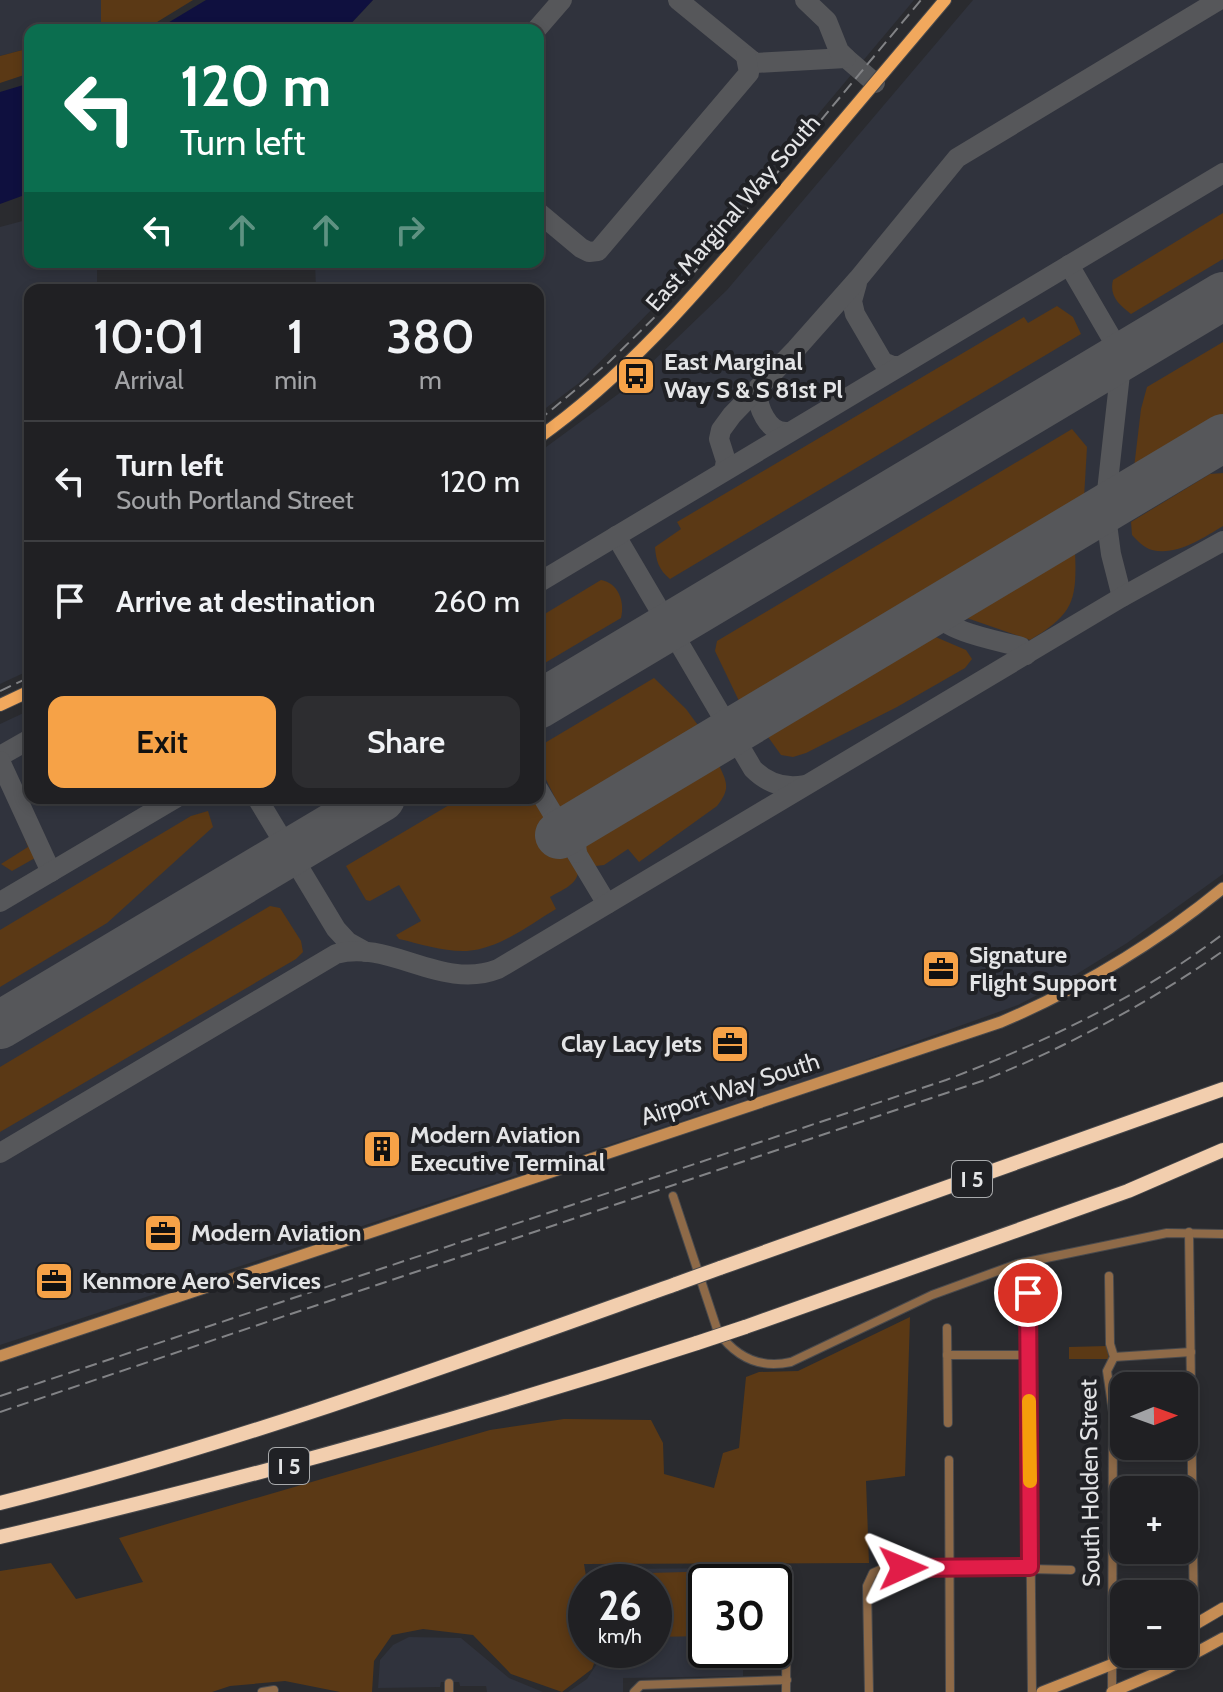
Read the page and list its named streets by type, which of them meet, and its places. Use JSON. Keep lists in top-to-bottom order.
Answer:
{
  "streets": {
    "highway": ["I 5"],
    "main road": ["East Marginal Way South", "Airport Way South"],
    "street": ["South Holden Street"]
  },
  "places": {
    "bus stop": ["East Marginal Way S & S 81st Pl"],
    "office": [
      "Signature Flight Support",
      "Clay Lacy Jets",
      "Modern Aviation",
      "Kenmore Aero Services"
    ],
    "building": ["Modern Aviation Executive Terminal"]
  },
  "north": "right",
  "page": {
    "turn": ["120 m", "Turn left"],
    "eta": [
      "10:01",
      "Arrival",
      "1",
      "min",
      "380",
      "m"
    ],
    "list": [
      {
        "name": "Turn left",
        "note": "South Portland Street",
        "value": "120 m"
      },
      {
        "name": "Arrive at destination",
        "value": "260 m"
      }
    ],
    "buttons": ["Exit", "Share"],
    "map_buttons": ["+", "−"],
    "speed": "26 km/h",
    "limit": "30"
  }
}
